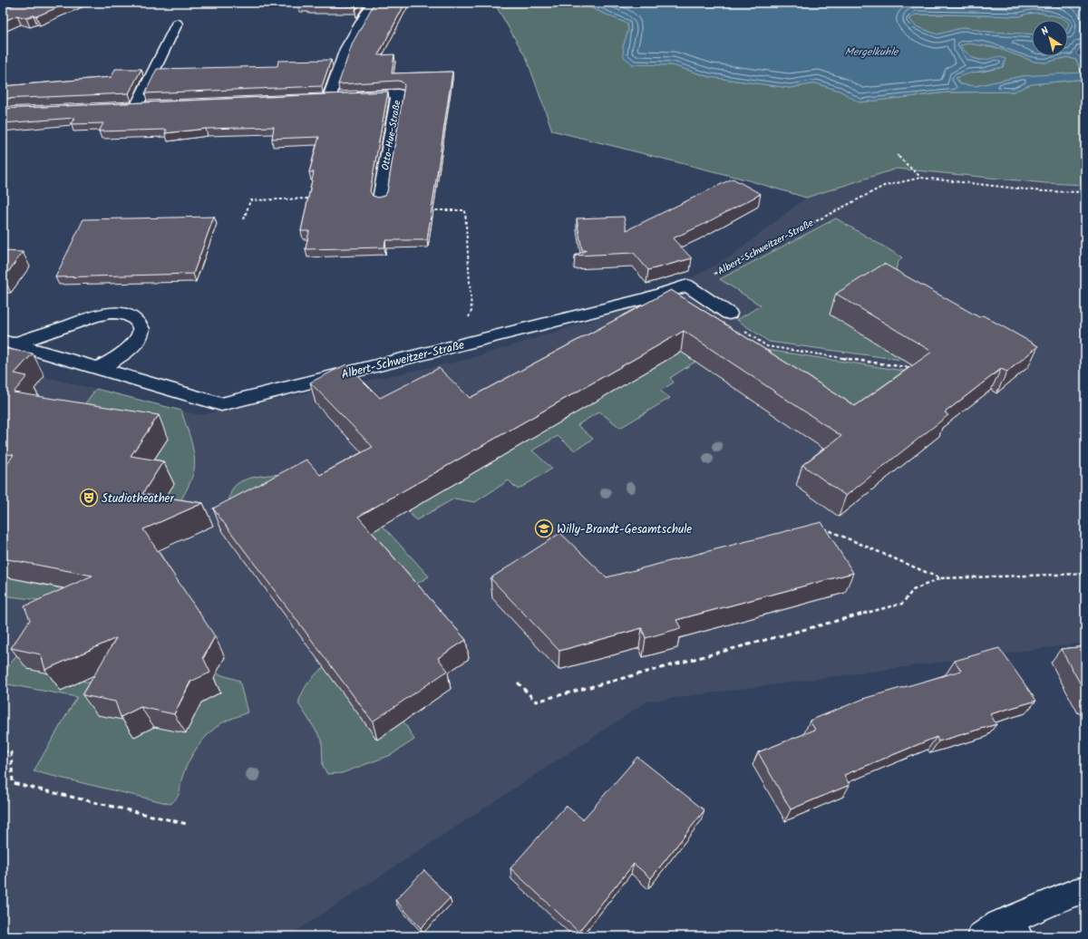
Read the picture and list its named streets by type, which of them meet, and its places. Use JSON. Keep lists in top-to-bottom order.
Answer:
{
  "streets": {
    "street": ["Otto-Hue-Straße", "Albert-Schweitzer-Straße"]
  },
  "water": ["Mergelkuhle"],
  "places": {
    "theatre": ["Studiotheather"],
    "school or university": ["Willy-Brandt-Gesamtschule"]
  },
  "north": "top left"
}
